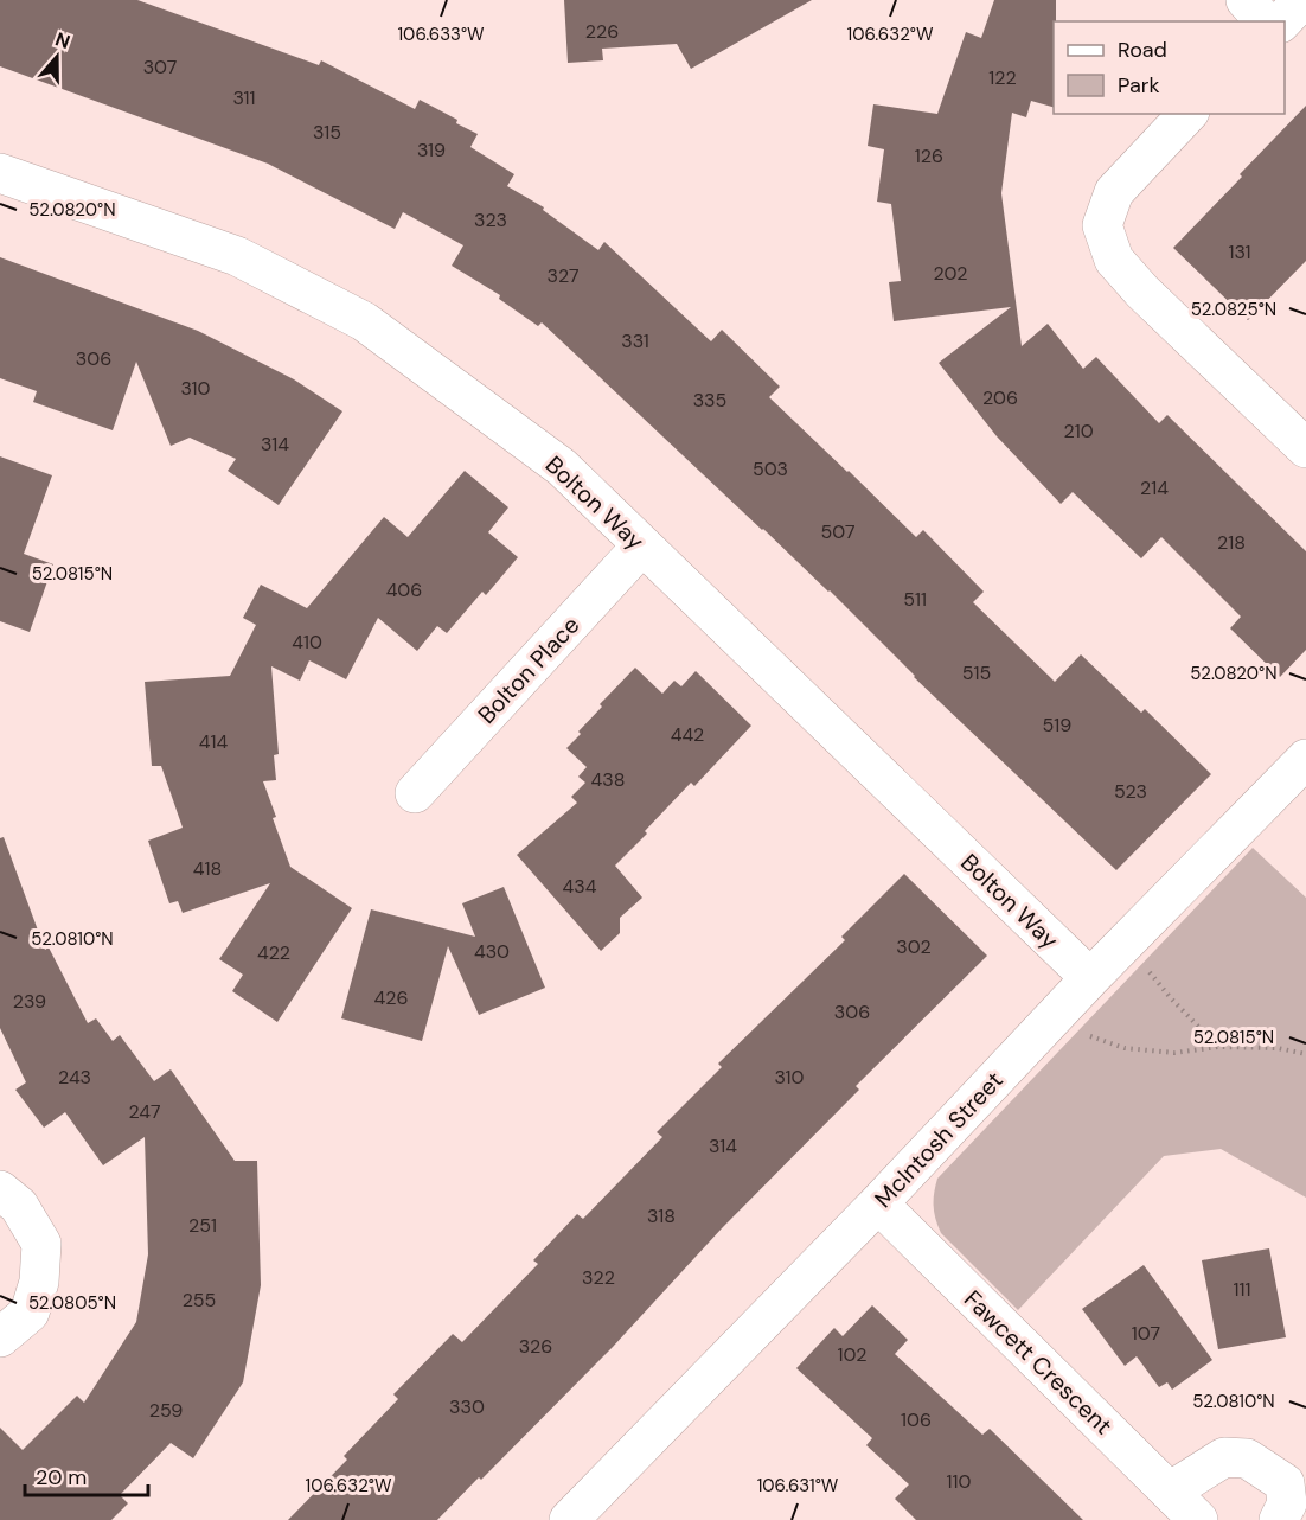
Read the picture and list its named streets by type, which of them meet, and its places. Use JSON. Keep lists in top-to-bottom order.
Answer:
{
  "streets": {
    "street": [
      "Bolton Way",
      "Bolton Place",
      "McIntosh Street",
      "Fawcett Crescent"
    ]
  },
  "crossings": [
    ["Bolton Way", "Bolton Place"],
    ["Bolton Way", "McIntosh Street"],
    ["McIntosh Street", "Fawcett Crescent"]
  ],
  "house_numbers": [
    "226",
    "307",
    "122",
    "311",
    "315",
    "319",
    "126",
    "323",
    "131",
    "202",
    "327",
    "331",
    "306",
    "310",
    "206",
    "335",
    "210",
    "314",
    "503",
    "214",
    "507",
    "218",
    "406",
    "511",
    "410",
    "515",
    "519",
    "442",
    "414",
    "438",
    "523",
    "418",
    "434",
    "302",
    "430",
    "422",
    "426",
    "239",
    "306",
    "243",
    "310",
    "247",
    "314",
    "318",
    "251",
    "322",
    "111",
    "255",
    "107",
    "326",
    "102",
    "330",
    "259",
    "106",
    "110"
  ],
  "legend": ["Road", "Park"],
  "scale_bar": "20 m",
  "north": "top",
  "coordinates": [
    "106.633°W",
    "106.632°W",
    "52.0820°N",
    "52.0825°N",
    "52.0815°N",
    "52.0810°N",
    "52.0805°N",
    "106.631°W"
  ]
}
